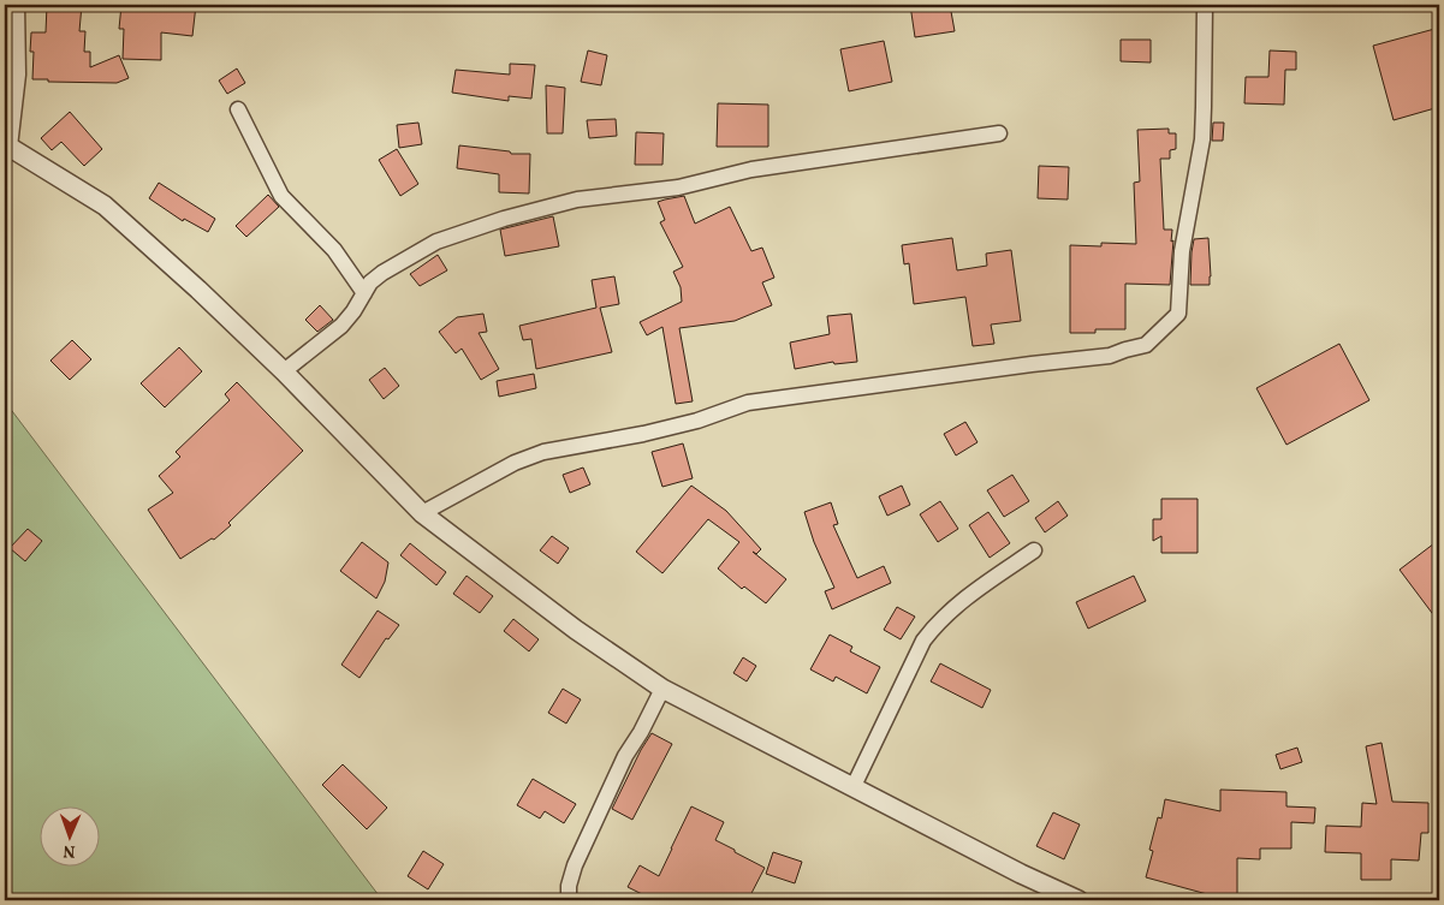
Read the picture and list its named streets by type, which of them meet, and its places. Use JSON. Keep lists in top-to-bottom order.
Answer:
{
  "north": "bottom"
}
